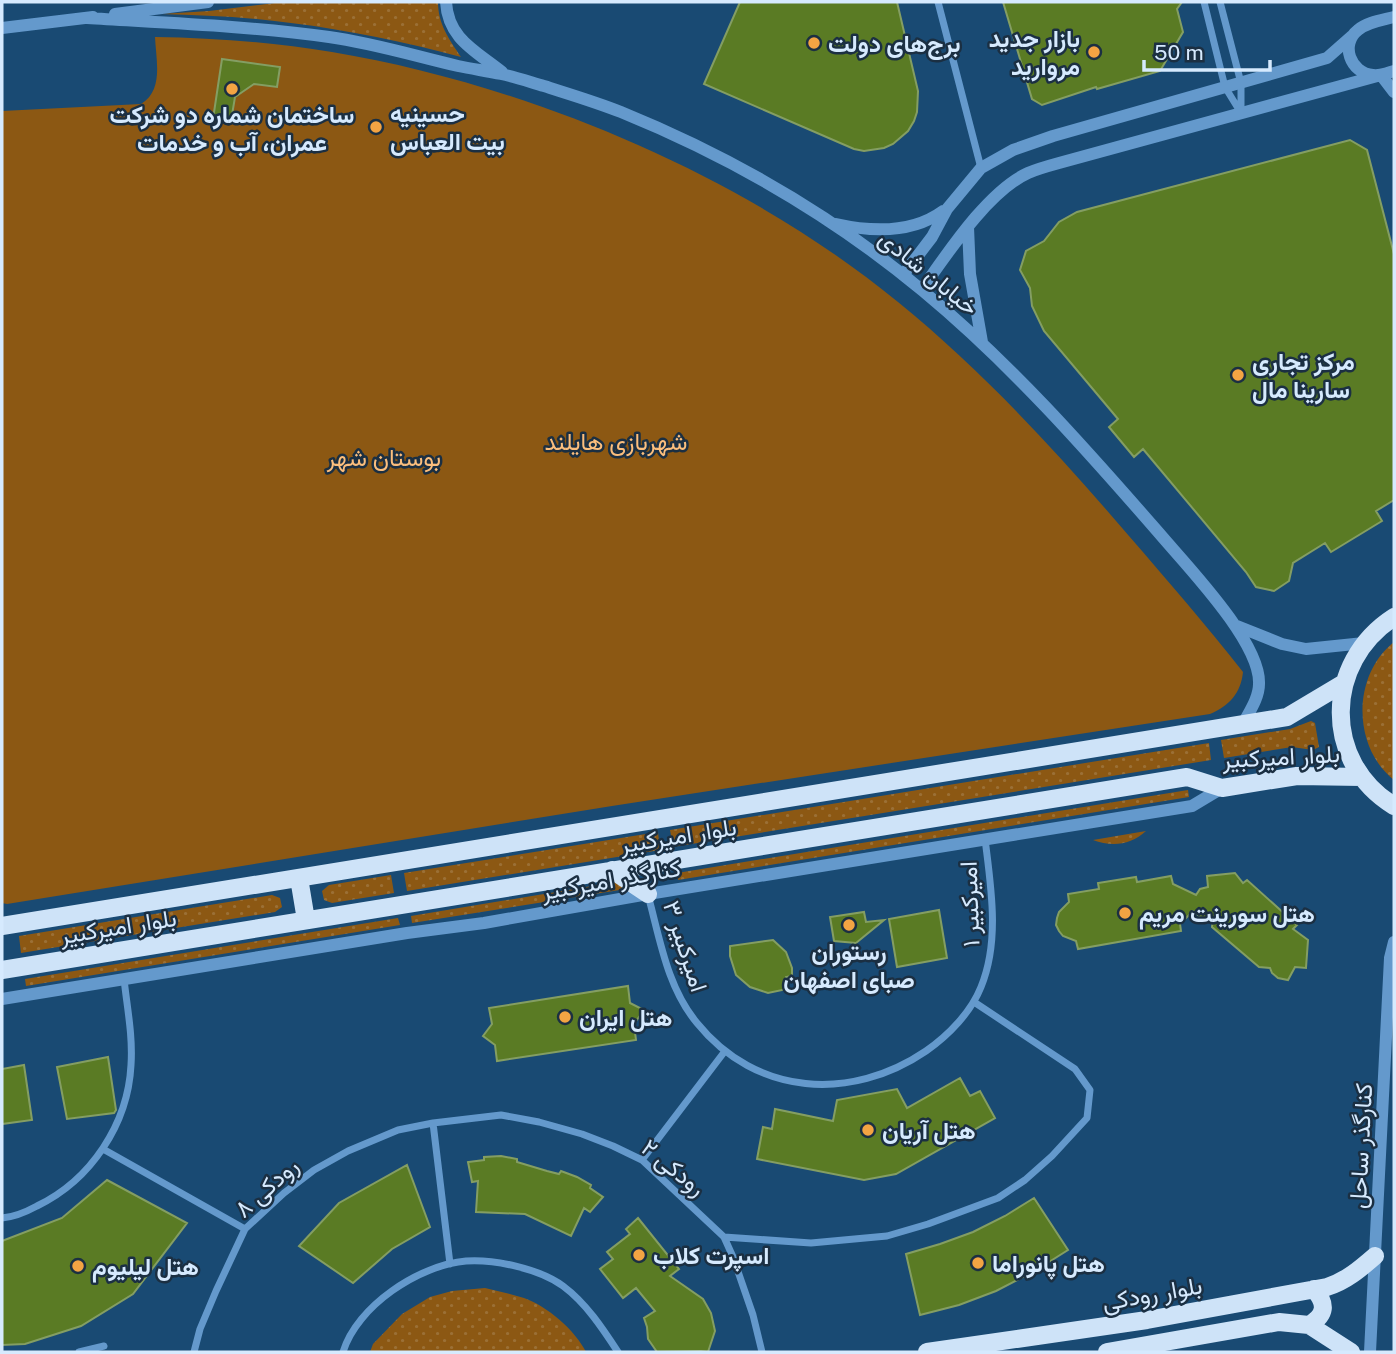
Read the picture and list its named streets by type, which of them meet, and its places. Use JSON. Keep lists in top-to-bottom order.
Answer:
{
  "streets": {
    "main road": ["بلوار امیرکبیر", "بلوار رودکی"],
    "street": [
      "خیابان شادی",
      "کنارگذر امیرکبیر",
      "امیرکبیر ۱",
      "امیرکبیر ۳",
      "کنارگذر ساحل",
      "رودکی ۲",
      "رودکی ۸"
    ]
  },
  "crossings": [
    ["خیابان شادی", "بلوار امیرکبیر"],
    ["بلوار امیرکبیر", "کنارگذر امیرکبیر"],
    ["کنارگذر امیرکبیر", "امیرکبیر ۱"],
    ["کنارگذر امیرکبیر", "امیرکبیر ۳"],
    ["امیرکبیر ۱", "امیرکبیر ۳"],
    ["کنارگذر ساحل", "بلوار رودکی"],
    ["رودکی ۲", "رودکی ۸"]
  ],
  "parks": ["شهربازی هایلند", "بوستان شهر"],
  "places": [
    "برج‌های دولت",
    "بازار جدید مروارید",
    "ساختمان شماره دو شرکت عمران، آب و خدمات",
    "حسینیه بیت العباس",
    "مرکز تجاری سارینا مال",
    "هتل سورینت مريم",
    "رستوران صبای اصفهان",
    "هتل ایران",
    "هتل آریان",
    "اسپرت کلاب",
    "هتل پانوراما",
    "هتل لیلیوم"
  ],
  "scale_bar": "50 m"
}
